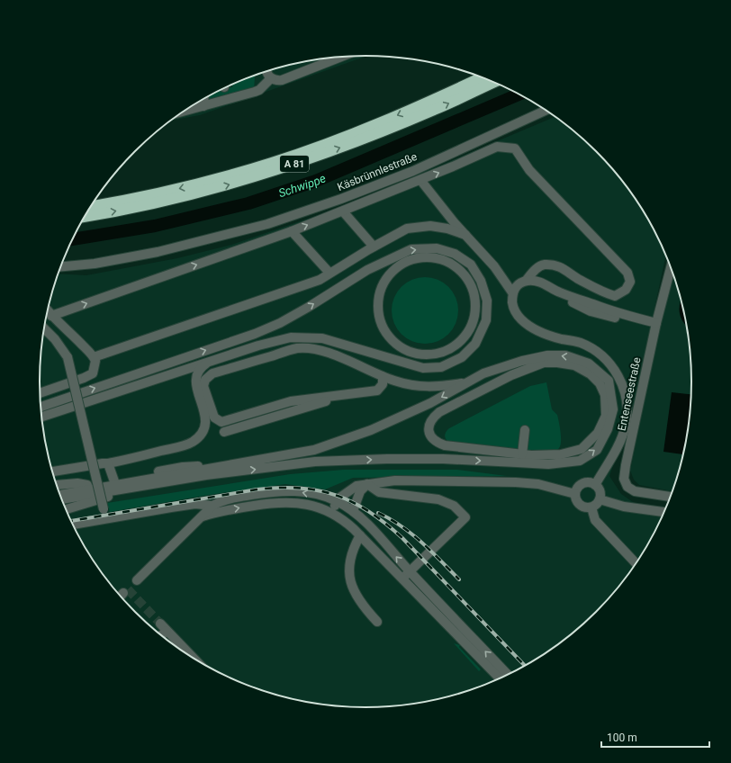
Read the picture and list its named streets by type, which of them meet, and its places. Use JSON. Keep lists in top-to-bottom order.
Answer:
{
  "streets": {
    "highway": ["A 81"],
    "street": ["Käsbrünnlestraße", "Entenseestraße"]
  },
  "water": ["Schwippe"],
  "scale_bar": "100 m"
}
